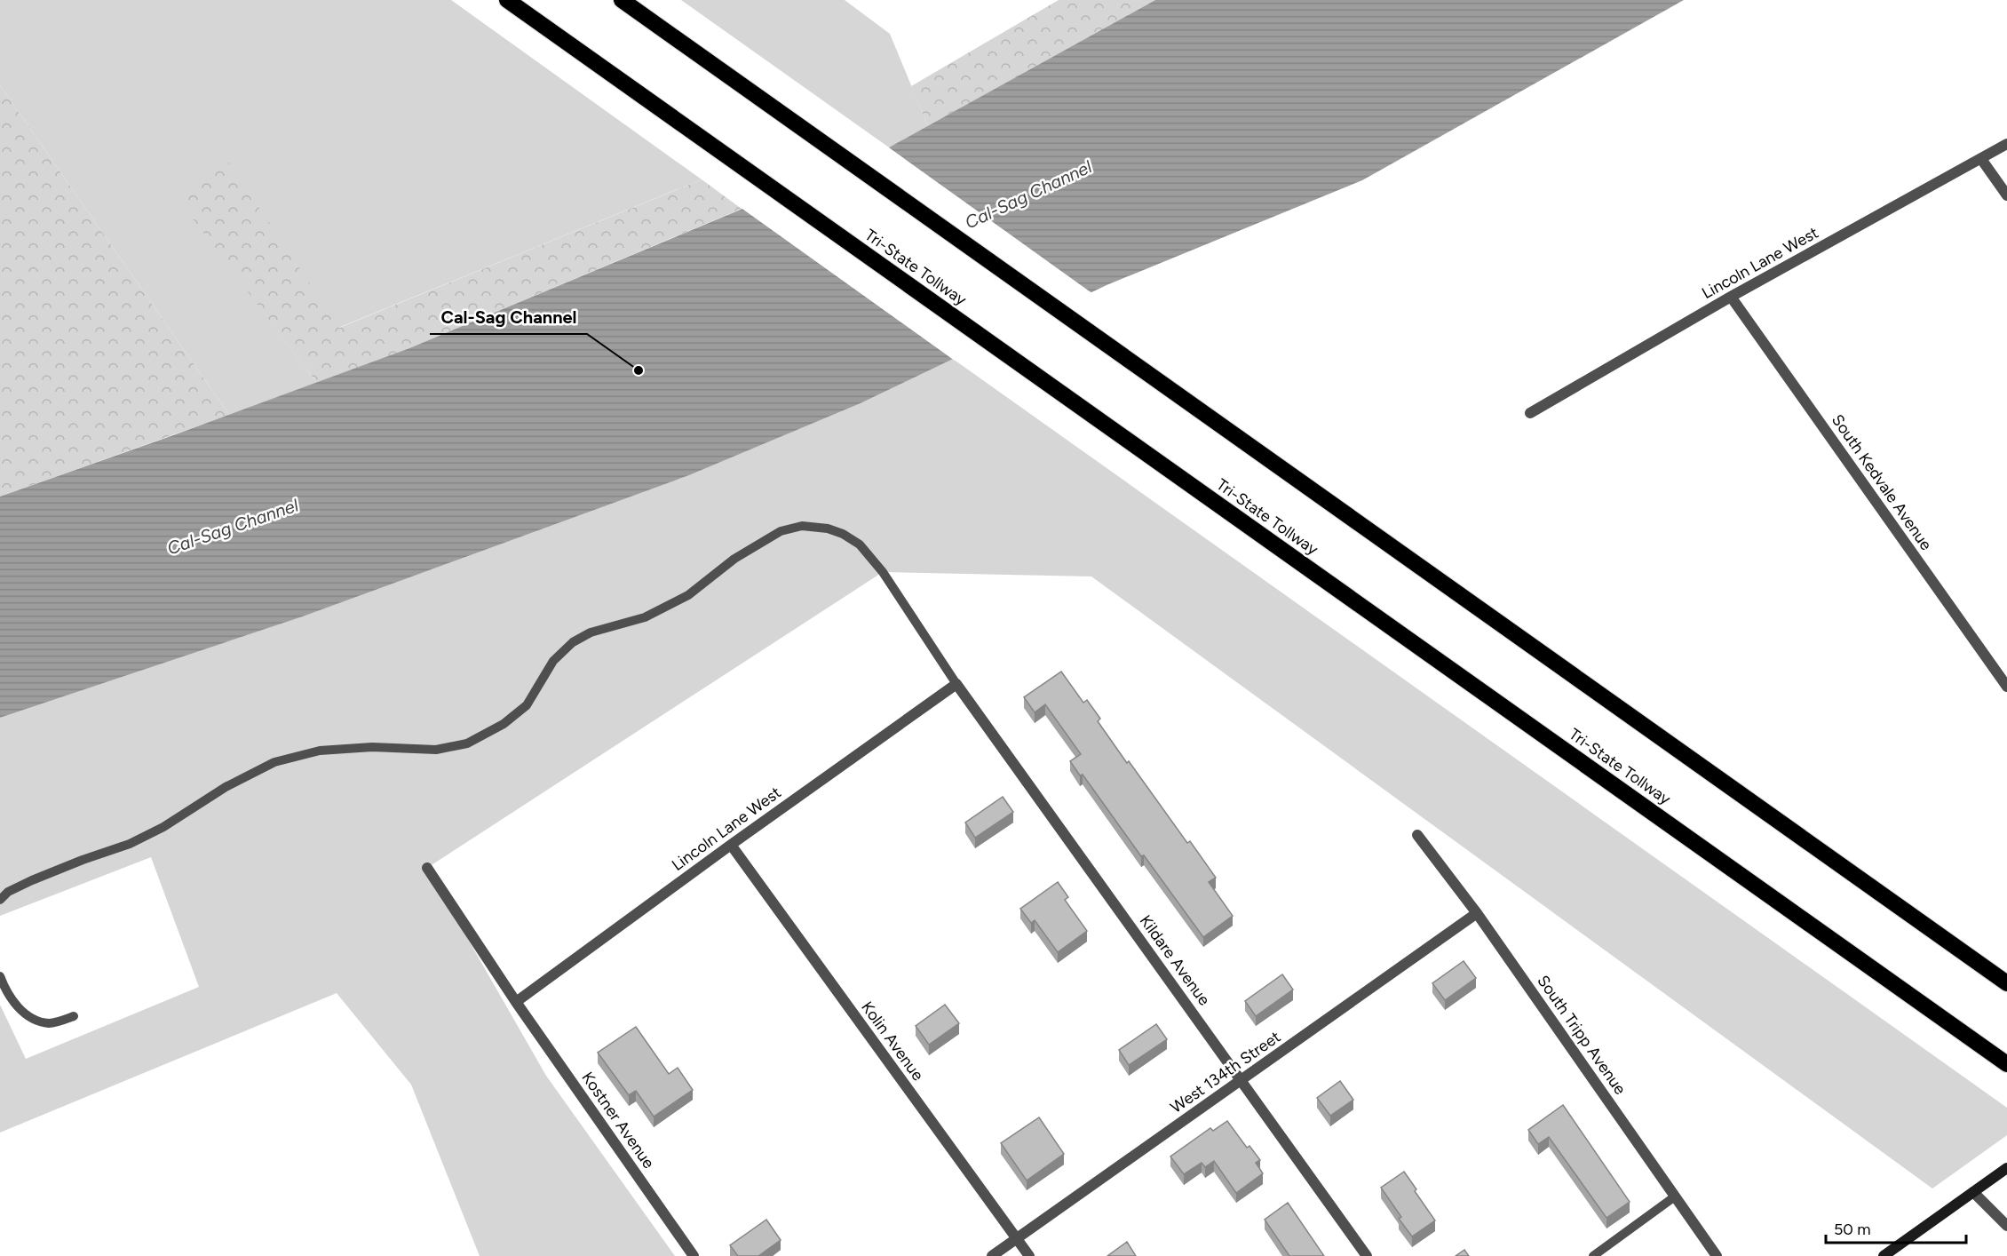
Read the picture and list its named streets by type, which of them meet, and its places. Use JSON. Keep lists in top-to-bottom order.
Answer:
{
  "streets": {
    "highway": ["Tri-State Tollway"],
    "street": [
      "Lincoln Lane West",
      "South Kedvale Avenue",
      "Kildare Avenue",
      "South Tripp Avenue",
      "Kolin Avenue",
      "West 134th Street",
      "Kostner Avenue"
    ]
  },
  "crossings": [
    ["Lincoln Lane West", "South Kedvale Avenue"],
    ["Lincoln Lane West", "Kildare Avenue"],
    ["Lincoln Lane West", "Kolin Avenue"],
    ["Lincoln Lane West", "Kostner Avenue"],
    ["Kildare Avenue", "West 134th Street"],
    ["South Tripp Avenue", "West 134th Street"],
    ["Kolin Avenue", "West 134th Street"]
  ],
  "water": ["Cal-Sag Channel"],
  "places": ["Cal-Sag Channel"],
  "scale_bar": "50 m"
}
